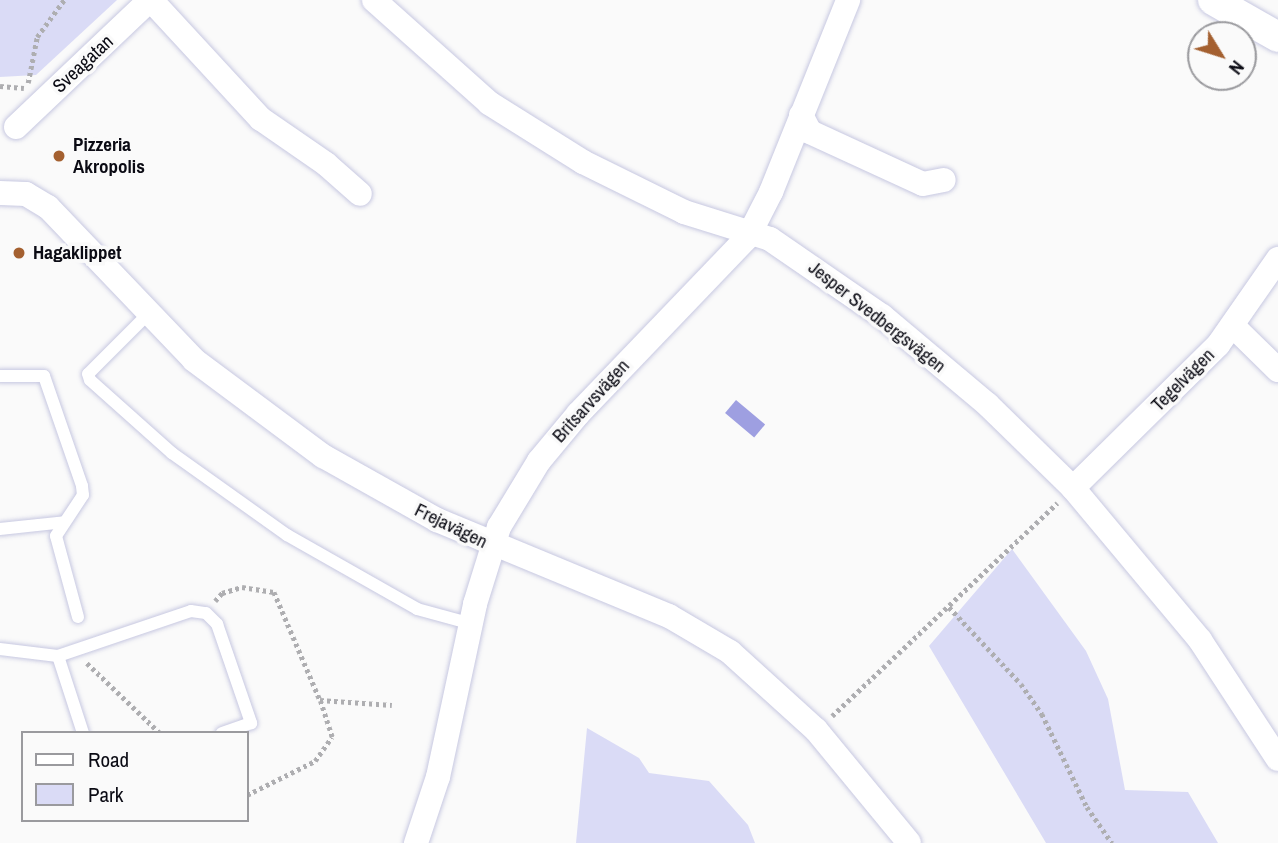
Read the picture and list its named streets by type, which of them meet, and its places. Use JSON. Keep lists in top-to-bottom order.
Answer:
{
  "streets": {
    "street": [
      "Sveagatan",
      "Jesper Svedbergsvägen",
      "Tegelvägen",
      "Britsarvsvägen",
      "Frejavägen"
    ]
  },
  "crossings": [
    ["Jesper Svedbergsvägen", "Tegelvägen"],
    ["Jesper Svedbergsvägen", "Britsarvsvägen"],
    ["Britsarvsvägen", "Frejavägen"]
  ],
  "places": ["Pizzeria Akropolis", "Hagaklippet"],
  "legend": ["Road", "Park"],
  "north": "bottom right"
}
